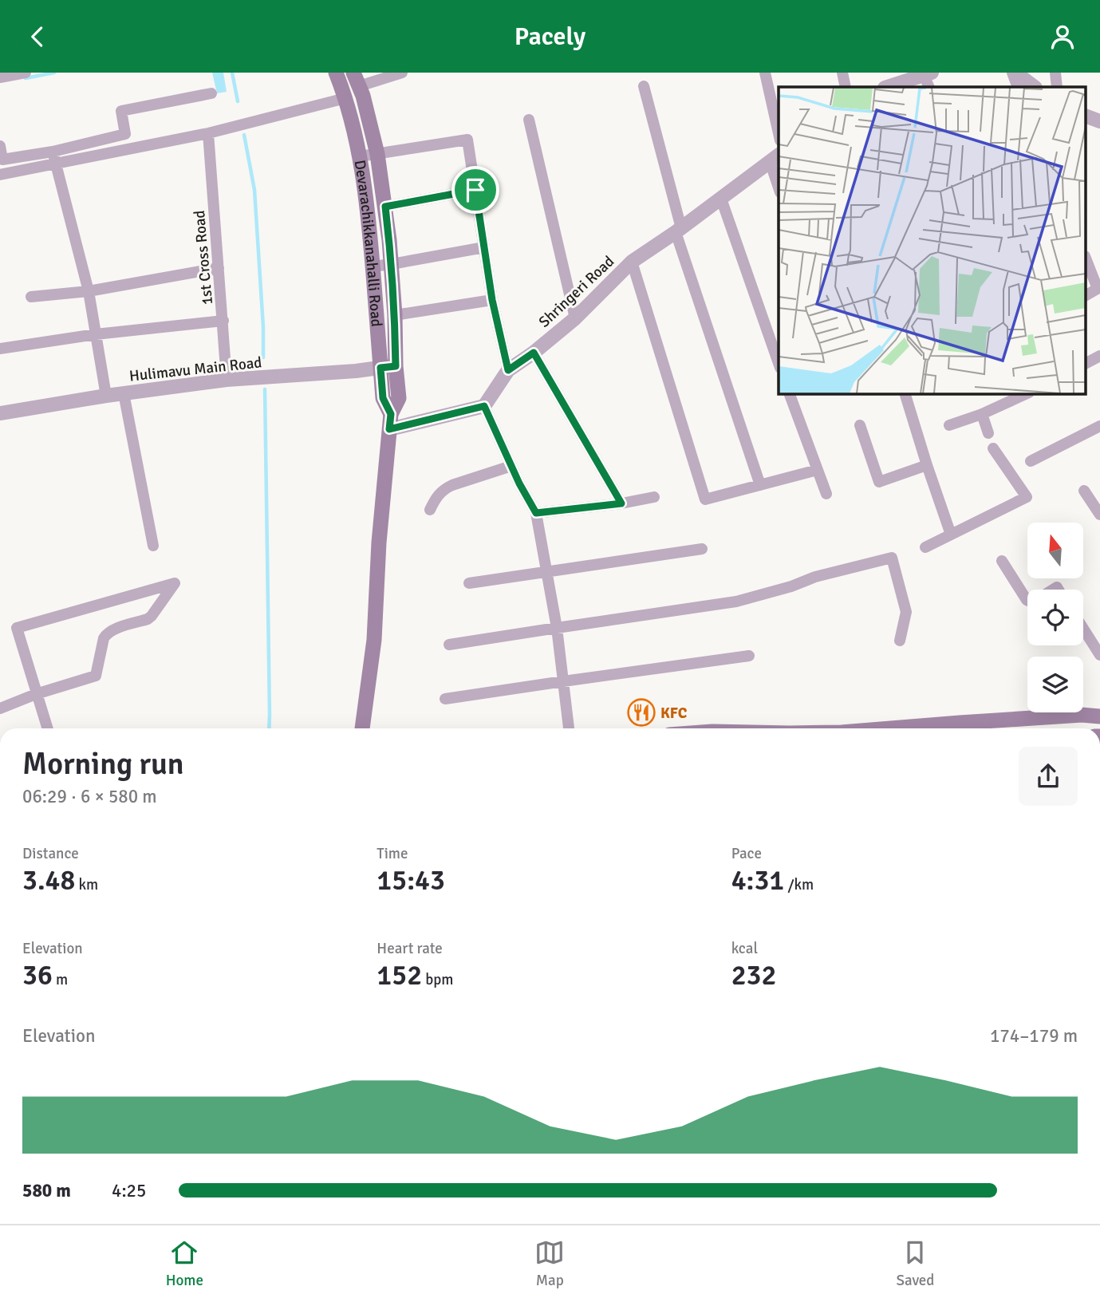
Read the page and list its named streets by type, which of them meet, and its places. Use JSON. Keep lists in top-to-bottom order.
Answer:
{
  "streets": {
    "main road": ["Devarachikkanahalli Road"],
    "street": ["1st Cross Road", "Shringeri Road", "Hulimavu Main Road"]
  },
  "crossings": [
    ["Devarachikkanahalli Road", "Hulimavu Main Road"],
    ["1st Cross Road", "Hulimavu Main Road"]
  ],
  "places": {
    "restaurant": ["KFC"]
  },
  "north": "top",
  "page": {
    "header": "Pacely",
    "heading": ["Morning run", "06:29 · 6 × 580 m"],
    "stats": [
      ["Distance", "3.48 km"],
      ["Time", "15:43"],
      ["Pace", "4:31 /km"],
      ["Elevation", "36 m"],
      ["Heart rate", "152 bpm"],
      ["kcal", "232"]
    ],
    "chart": ["Elevation", "174–179 m"],
    "list": [
      {
        "name": "580 m",
        "note": "4:25"
      }
    ],
    "tabs": ["Home", "Map", "Saved"]
  }
}
